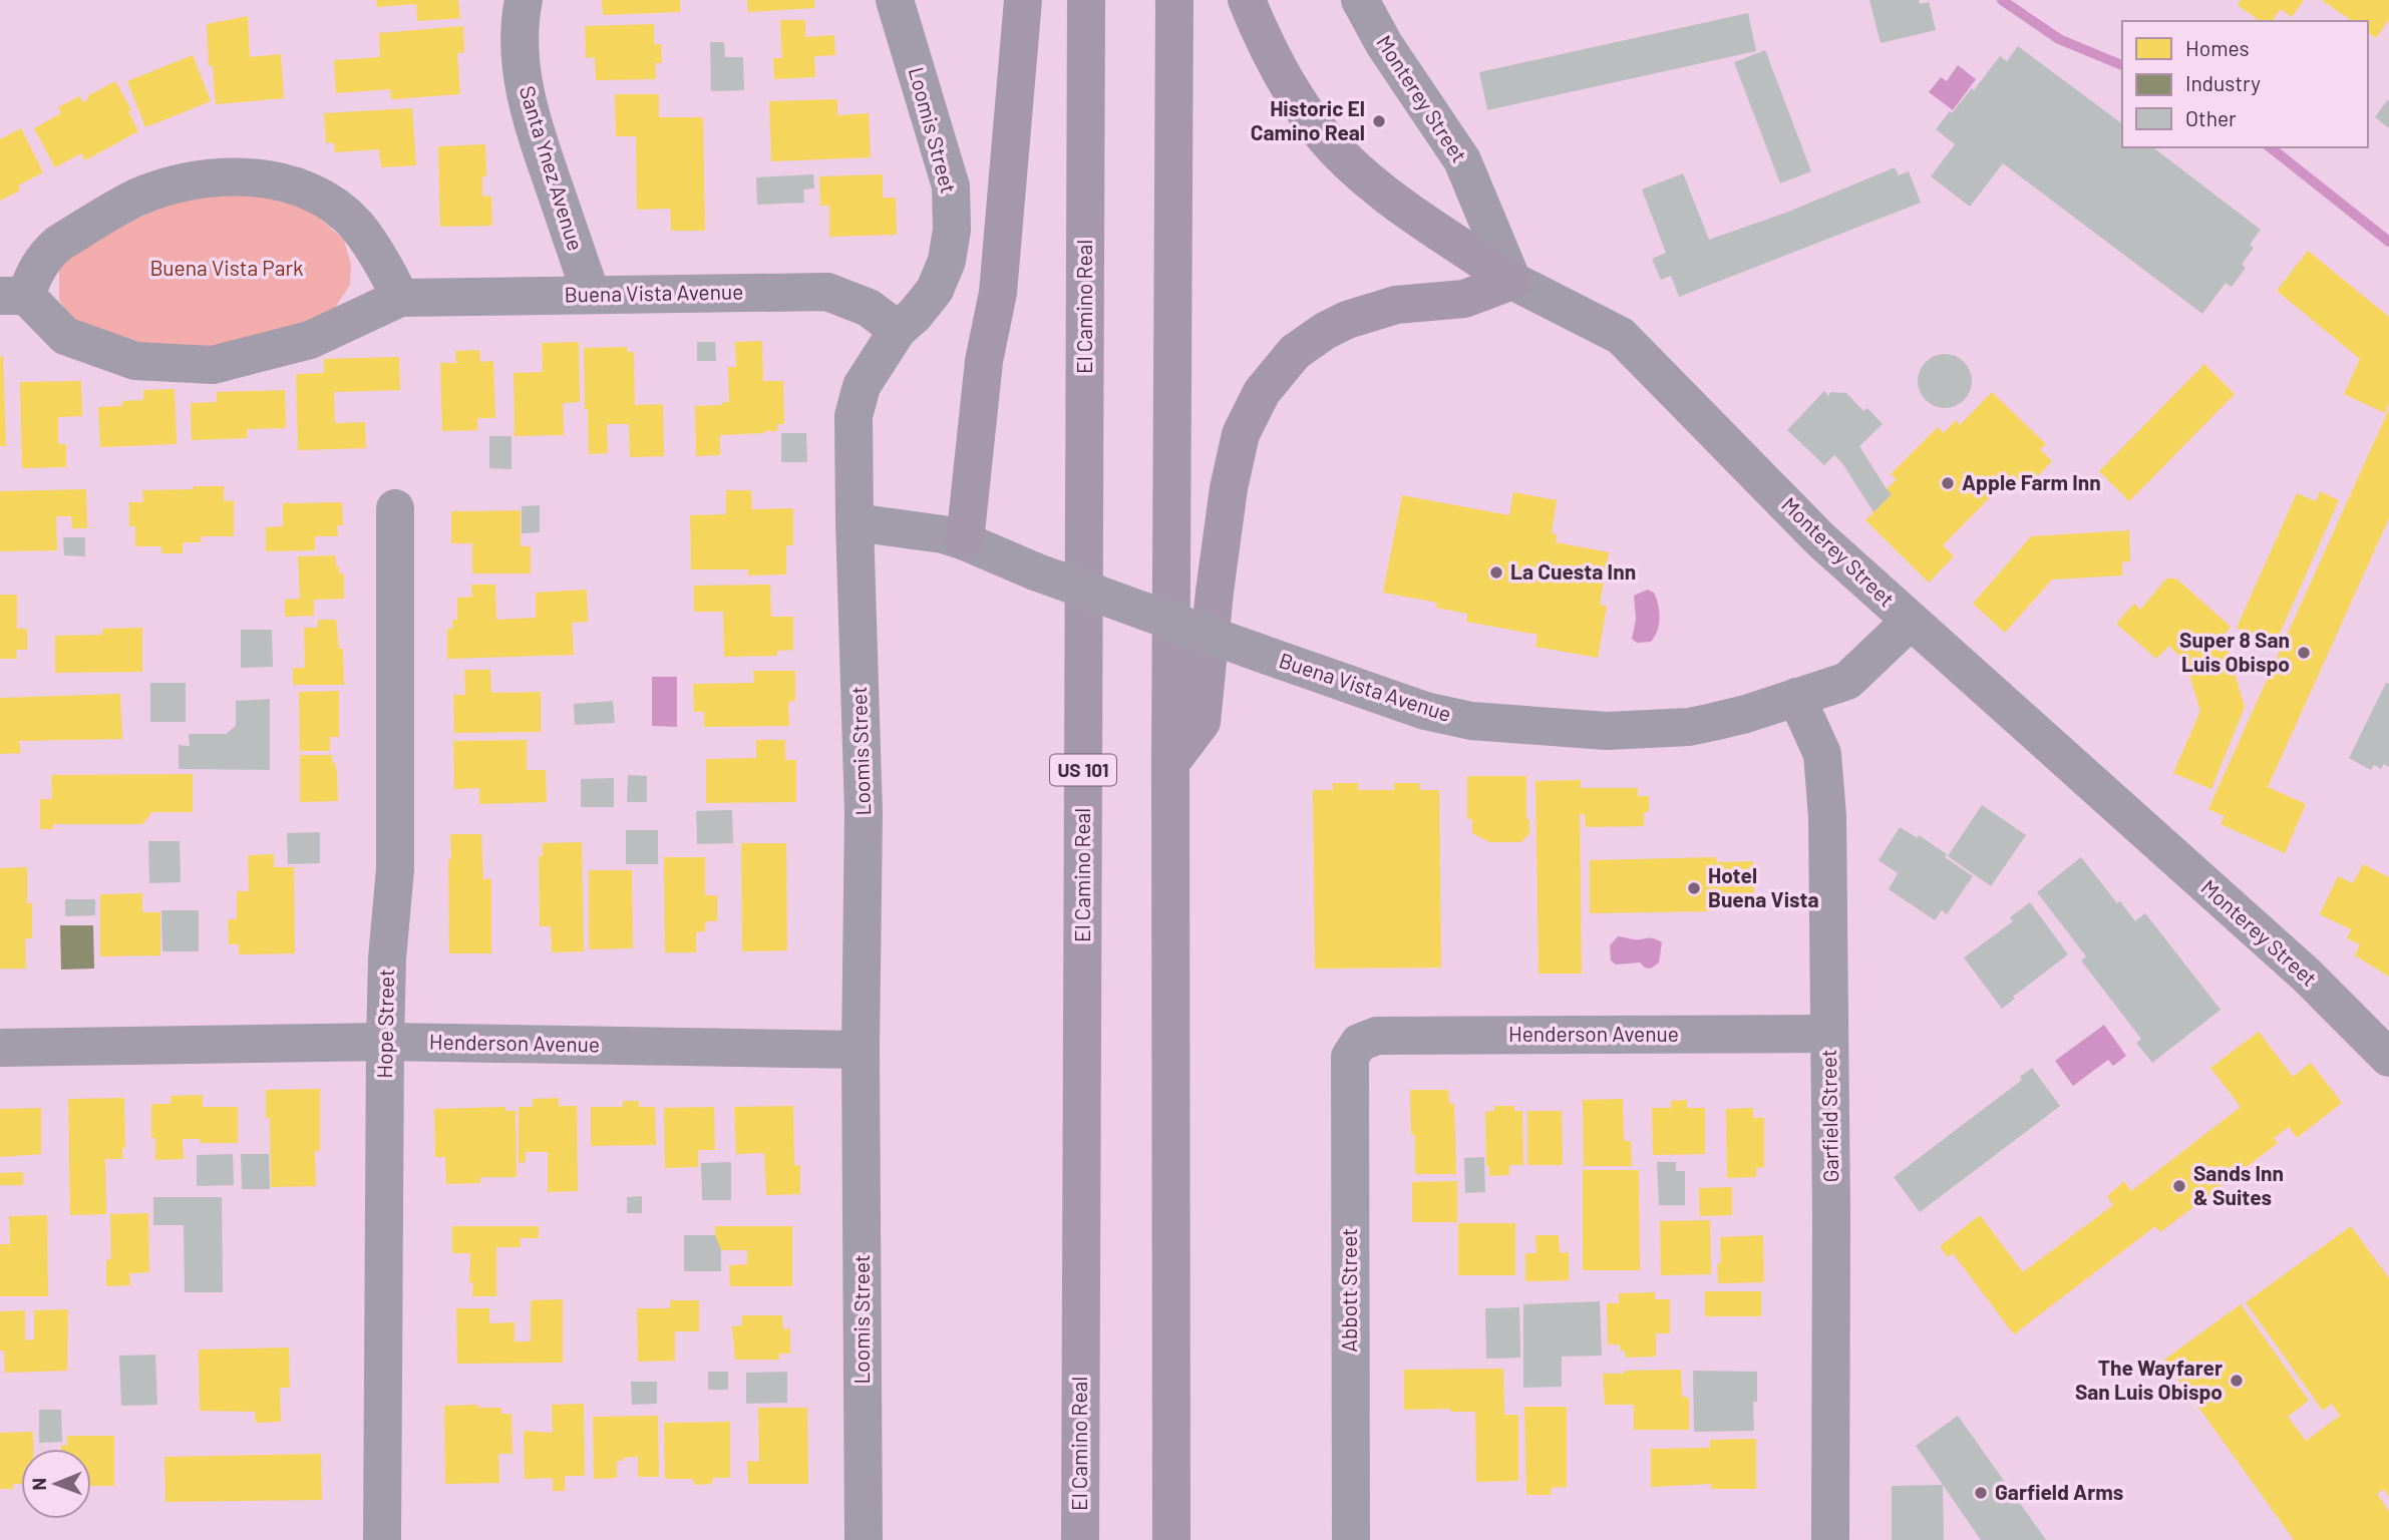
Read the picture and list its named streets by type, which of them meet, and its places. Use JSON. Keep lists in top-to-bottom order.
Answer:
{
  "streets": {
    "highway": ["El Camino Real", "US 101"],
    "street": [
      "Monterey Street",
      "Loomis Street",
      "Santa Ynez Avenue",
      "Buena Vista Avenue",
      "Hope Street",
      "Henderson Avenue",
      "Garfield Street",
      "Abbott Street"
    ]
  },
  "crossings": [
    ["Monterey Street", "Buena Vista Avenue"],
    ["Loomis Street", "Buena Vista Avenue"],
    ["Loomis Street", "Henderson Avenue"],
    ["Santa Ynez Avenue", "Buena Vista Avenue"],
    ["Buena Vista Avenue", "Garfield Street"],
    ["Hope Street", "Henderson Avenue"],
    ["Henderson Avenue", "Garfield Street"],
    ["Henderson Avenue", "Abbott Street"]
  ],
  "parks": ["Buena Vista Park"],
  "places": [
    "Historic El Camino Real",
    "Apple Farm Inn",
    "La Cuesta Inn",
    "Super 8 San Luis Obispo",
    "Hotel Buena Vista",
    "Sands Inn & Suites",
    "The Wayfarer San Luis Obispo",
    "Garfield Arms"
  ],
  "legend": ["Homes", "Industry", "Other"],
  "north": "left"
}
